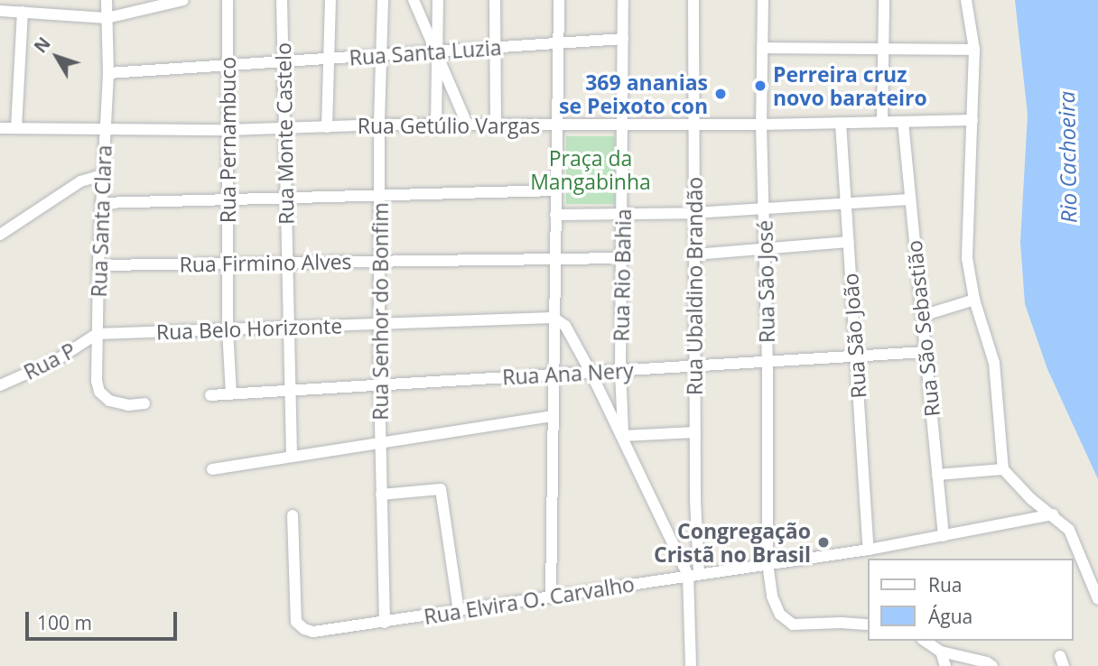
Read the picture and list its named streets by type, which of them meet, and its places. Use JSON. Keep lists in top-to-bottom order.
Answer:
{
  "streets": {
    "street": [
      "Rua Santa Luzia",
      "Rua Getúlio Vargas",
      "Rua Monte Castelo",
      "Rua Pernambuco",
      "Rua Santa Clara",
      "Rua Firmino Alves",
      "Rua Rio Bahia",
      "Rua São José",
      "Rua Ubaldino Brandão",
      "Rua Senhor do Bonfim",
      "Rua Belo Horizonte",
      "Rua São Sebastião",
      "Rua São João",
      "Rua P",
      "Rua Ana Nery",
      "Rua Elvira O. Carvalho"
    ]
  },
  "crossings": [
    ["Rua Santa Luzia", "Rua Monte Castelo"],
    ["Rua Santa Luzia", "Rua Pernambuco"],
    ["Rua Santa Luzia", "Rua Santa Clara"],
    ["Rua Santa Luzia", "Rua Rio Bahia"],
    ["Rua Santa Luzia", "Rua Senhor do Bonfim"],
    ["Rua Getúlio Vargas", "Rua Monte Castelo"],
    ["Rua Getúlio Vargas", "Rua Pernambuco"],
    ["Rua Getúlio Vargas", "Rua Santa Clara"],
    ["Rua Getúlio Vargas", "Rua Rio Bahia"],
    ["Rua Getúlio Vargas", "Rua São José"],
    ["Rua Getúlio Vargas", "Rua Ubaldino Brandão"],
    ["Rua Getúlio Vargas", "Rua Senhor do Bonfim"],
    ["Rua Getúlio Vargas", "Rua São Sebastião"],
    ["Rua Getúlio Vargas", "Rua São João"],
    ["Rua Monte Castelo", "Rua Firmino Alves"],
    ["Rua Monte Castelo", "Rua Belo Horizonte"],
    ["Rua Monte Castelo", "Rua Ana Nery"],
    ["Rua Pernambuco", "Rua Firmino Alves"],
    ["Rua Pernambuco", "Rua Belo Horizonte"],
    ["Rua Pernambuco", "Rua Ana Nery"],
    ["Rua Santa Clara", "Rua Firmino Alves"],
    ["Rua Santa Clara", "Rua Belo Horizonte"],
    ["Rua Santa Clara", "Rua P"],
    ["Rua Firmino Alves", "Rua Rio Bahia"],
    ["Rua Firmino Alves", "Rua Senhor do Bonfim"],
    ["Rua Rio Bahia", "Rua Ubaldino Brandão"],
    ["Rua Rio Bahia", "Rua Ana Nery"],
    ["Rua Rio Bahia", "Rua Elvira O. Carvalho"],
    ["Rua São José", "Rua Ana Nery"],
    ["Rua São José", "Rua Elvira O. Carvalho"],
    ["Rua Ubaldino Brandão", "Rua Ana Nery"],
    ["Rua Ubaldino Brandão", "Rua Elvira O. Carvalho"],
    ["Rua Senhor do Bonfim", "Rua Belo Horizonte"],
    ["Rua Senhor do Bonfim", "Rua Ana Nery"],
    ["Rua Senhor do Bonfim", "Rua Elvira O. Carvalho"],
    ["Rua Belo Horizonte", "Rua P"],
    ["Rua São Sebastião", "Rua Ana Nery"],
    ["Rua São Sebastião", "Rua Elvira O. Carvalho"],
    ["Rua São João", "Rua Ana Nery"],
    ["Rua São João", "Rua Elvira O. Carvalho"]
  ],
  "water": ["Rio Cachoeira"],
  "parks": ["Praça da Mangabinha"],
  "places": ["Perreira cruz novo barateiro", "369 ananias se Peixoto con", "Congregação Cristã no Brasil"],
  "legend": ["Rua", "Água"],
  "scale_bar": "100 m",
  "north": "top left"
}
